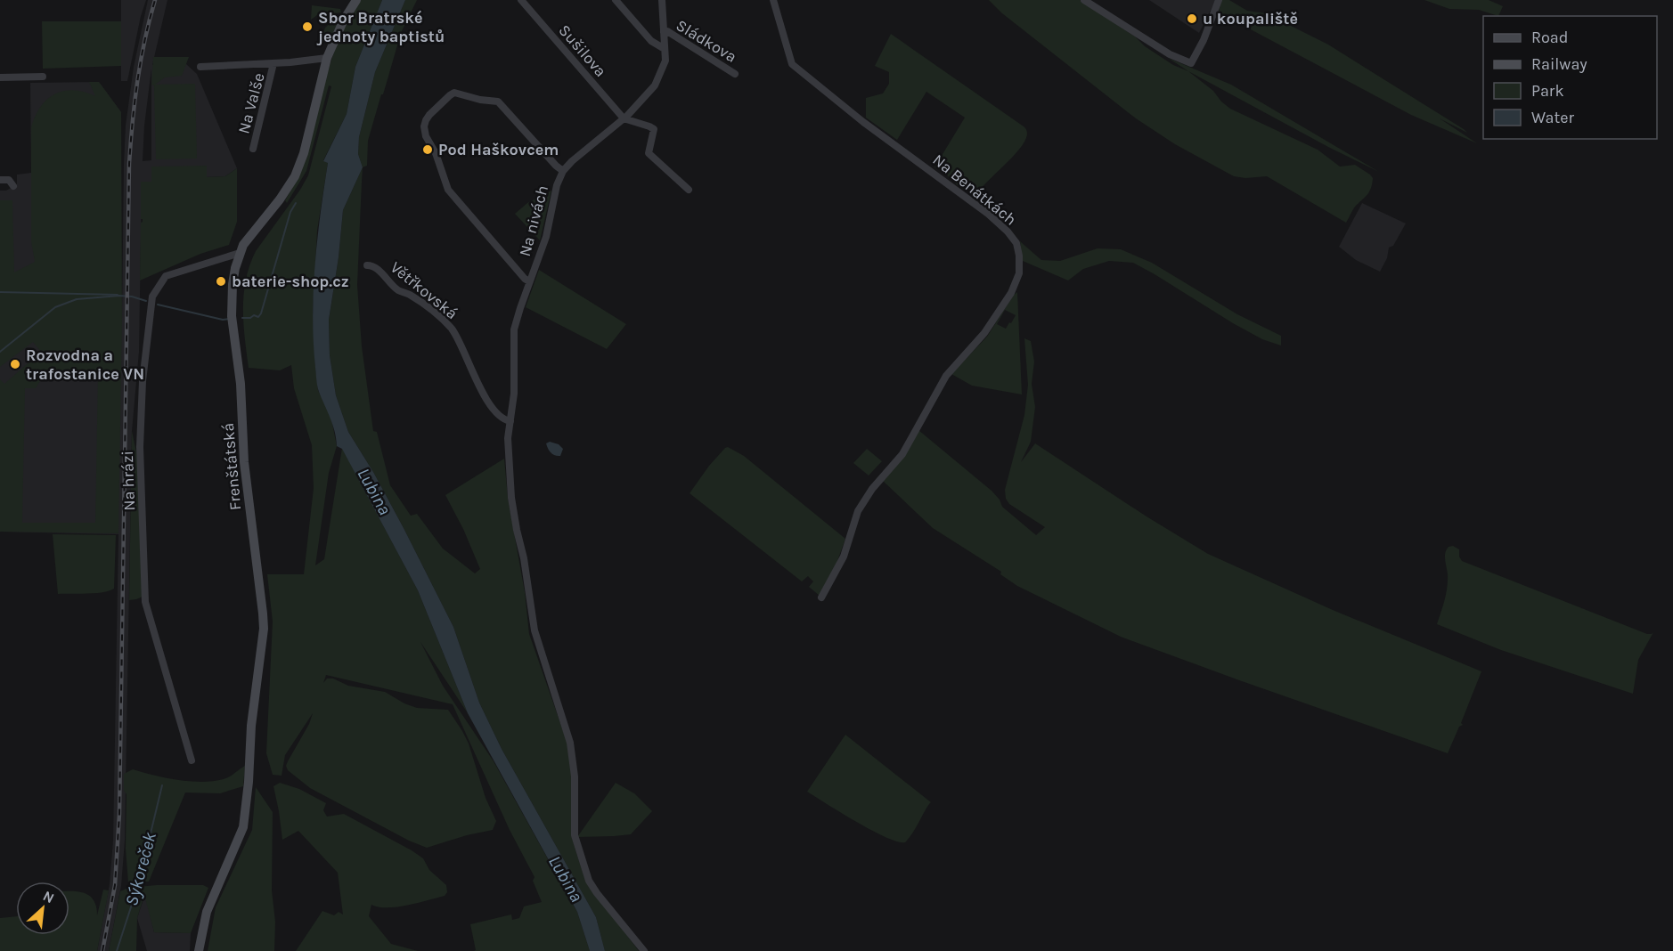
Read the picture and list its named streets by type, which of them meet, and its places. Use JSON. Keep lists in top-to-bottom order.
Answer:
{
  "streets": {
    "main road": ["Frenštátská"],
    "street": [
      "Sládkova",
      "Sušilova",
      "Na Valše",
      "Na Benátkách",
      "Na nivách",
      "Větřkovská",
      "Na hrázi"
    ]
  },
  "crossings": [
    ["Sládkova", "Na nivách"],
    ["Sušilova", "Na nivách"],
    ["Na Valše", "Frenštátská"],
    ["Na nivách", "Větřkovská"],
    ["Frenštátská", "Na hrázi"]
  ],
  "water": ["Lubina", "Sýkoreček"],
  "places": [
    "u koupaliště",
    "Sbor Bratrské jednoty baptistů",
    "Pod Haškovcem",
    "baterie-shop.cz",
    "Rozvodna a trafostanice VN"
  ],
  "legend": [
    "Road",
    "Railway",
    "Park",
    "Water"
  ],
  "north": "top right"
}
